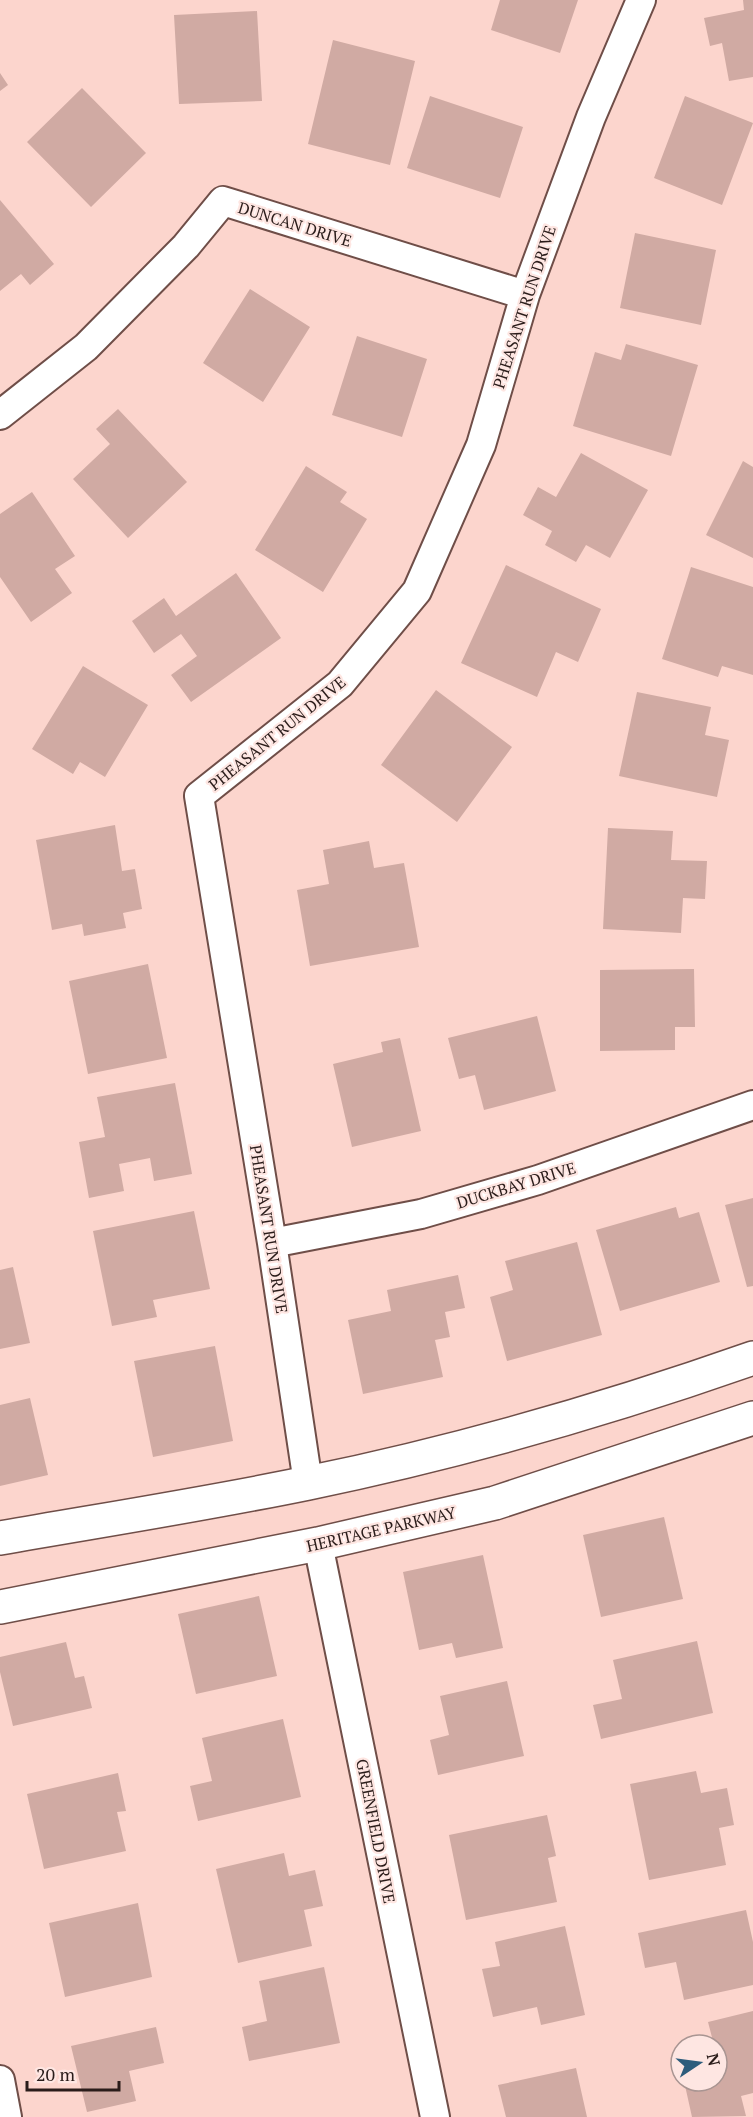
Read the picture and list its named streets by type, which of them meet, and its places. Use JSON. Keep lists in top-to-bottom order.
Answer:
{
  "streets": {
    "main road": ["HERITAGE PARKWAY"],
    "street": [
      "DUNCAN DRIVE",
      "PHEASANT RUN DRIVE",
      "DUCKBAY DRIVE",
      "GREENFIELD DRIVE"
    ]
  },
  "crossings": [
    ["DUNCAN DRIVE", "PHEASANT RUN DRIVE"],
    ["PHEASANT RUN DRIVE", "DUCKBAY DRIVE"],
    ["HERITAGE PARKWAY", "GREENFIELD DRIVE"]
  ],
  "scale_bar": "20 m",
  "north": "right"
}
